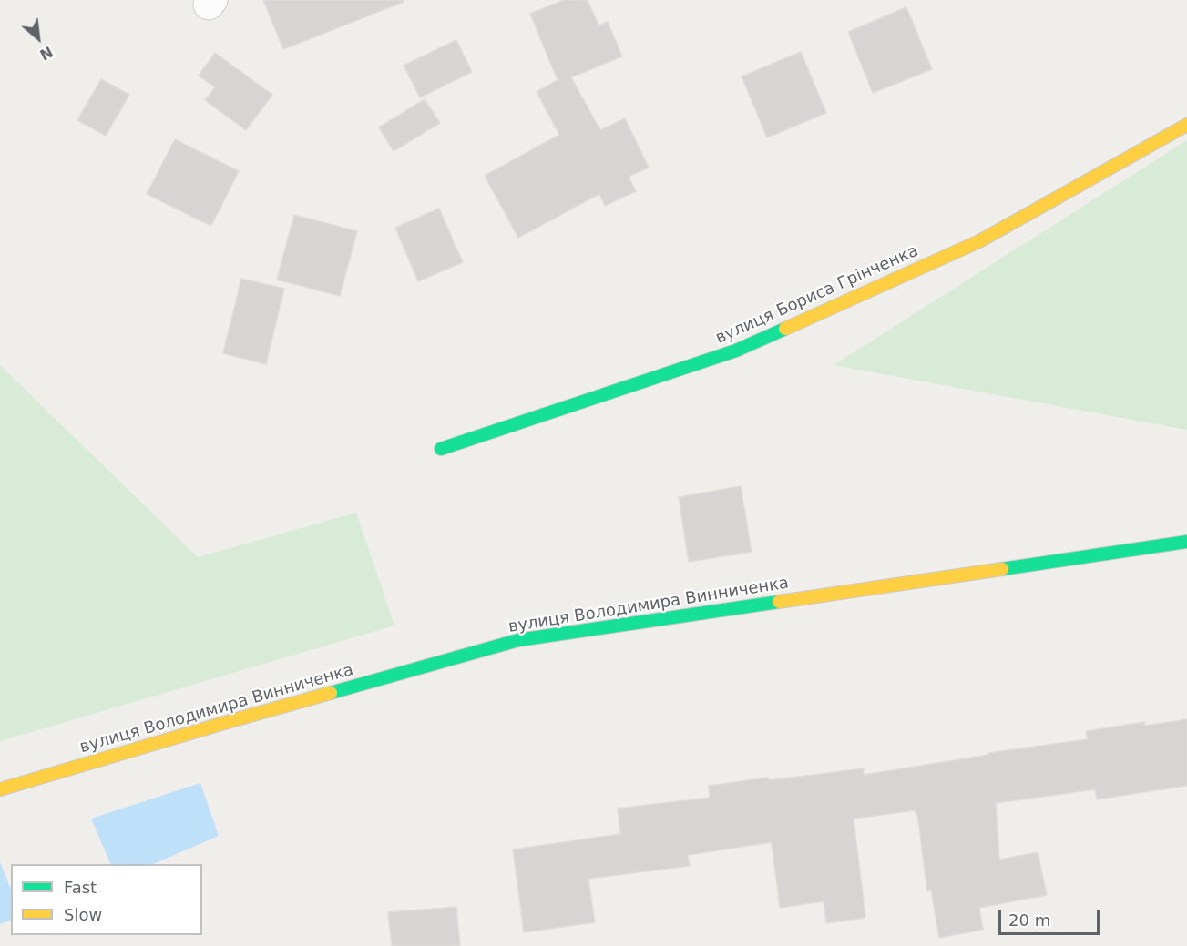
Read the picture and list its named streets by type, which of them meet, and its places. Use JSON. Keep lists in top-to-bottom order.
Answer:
{
  "streets": {
    "street": ["вулиця Бориса Грінченка", "вулиця Володимира Винниченка"]
  },
  "legend": ["Fast", "Slow"],
  "scale_bar": "20 m",
  "north": "bottom right"
}
